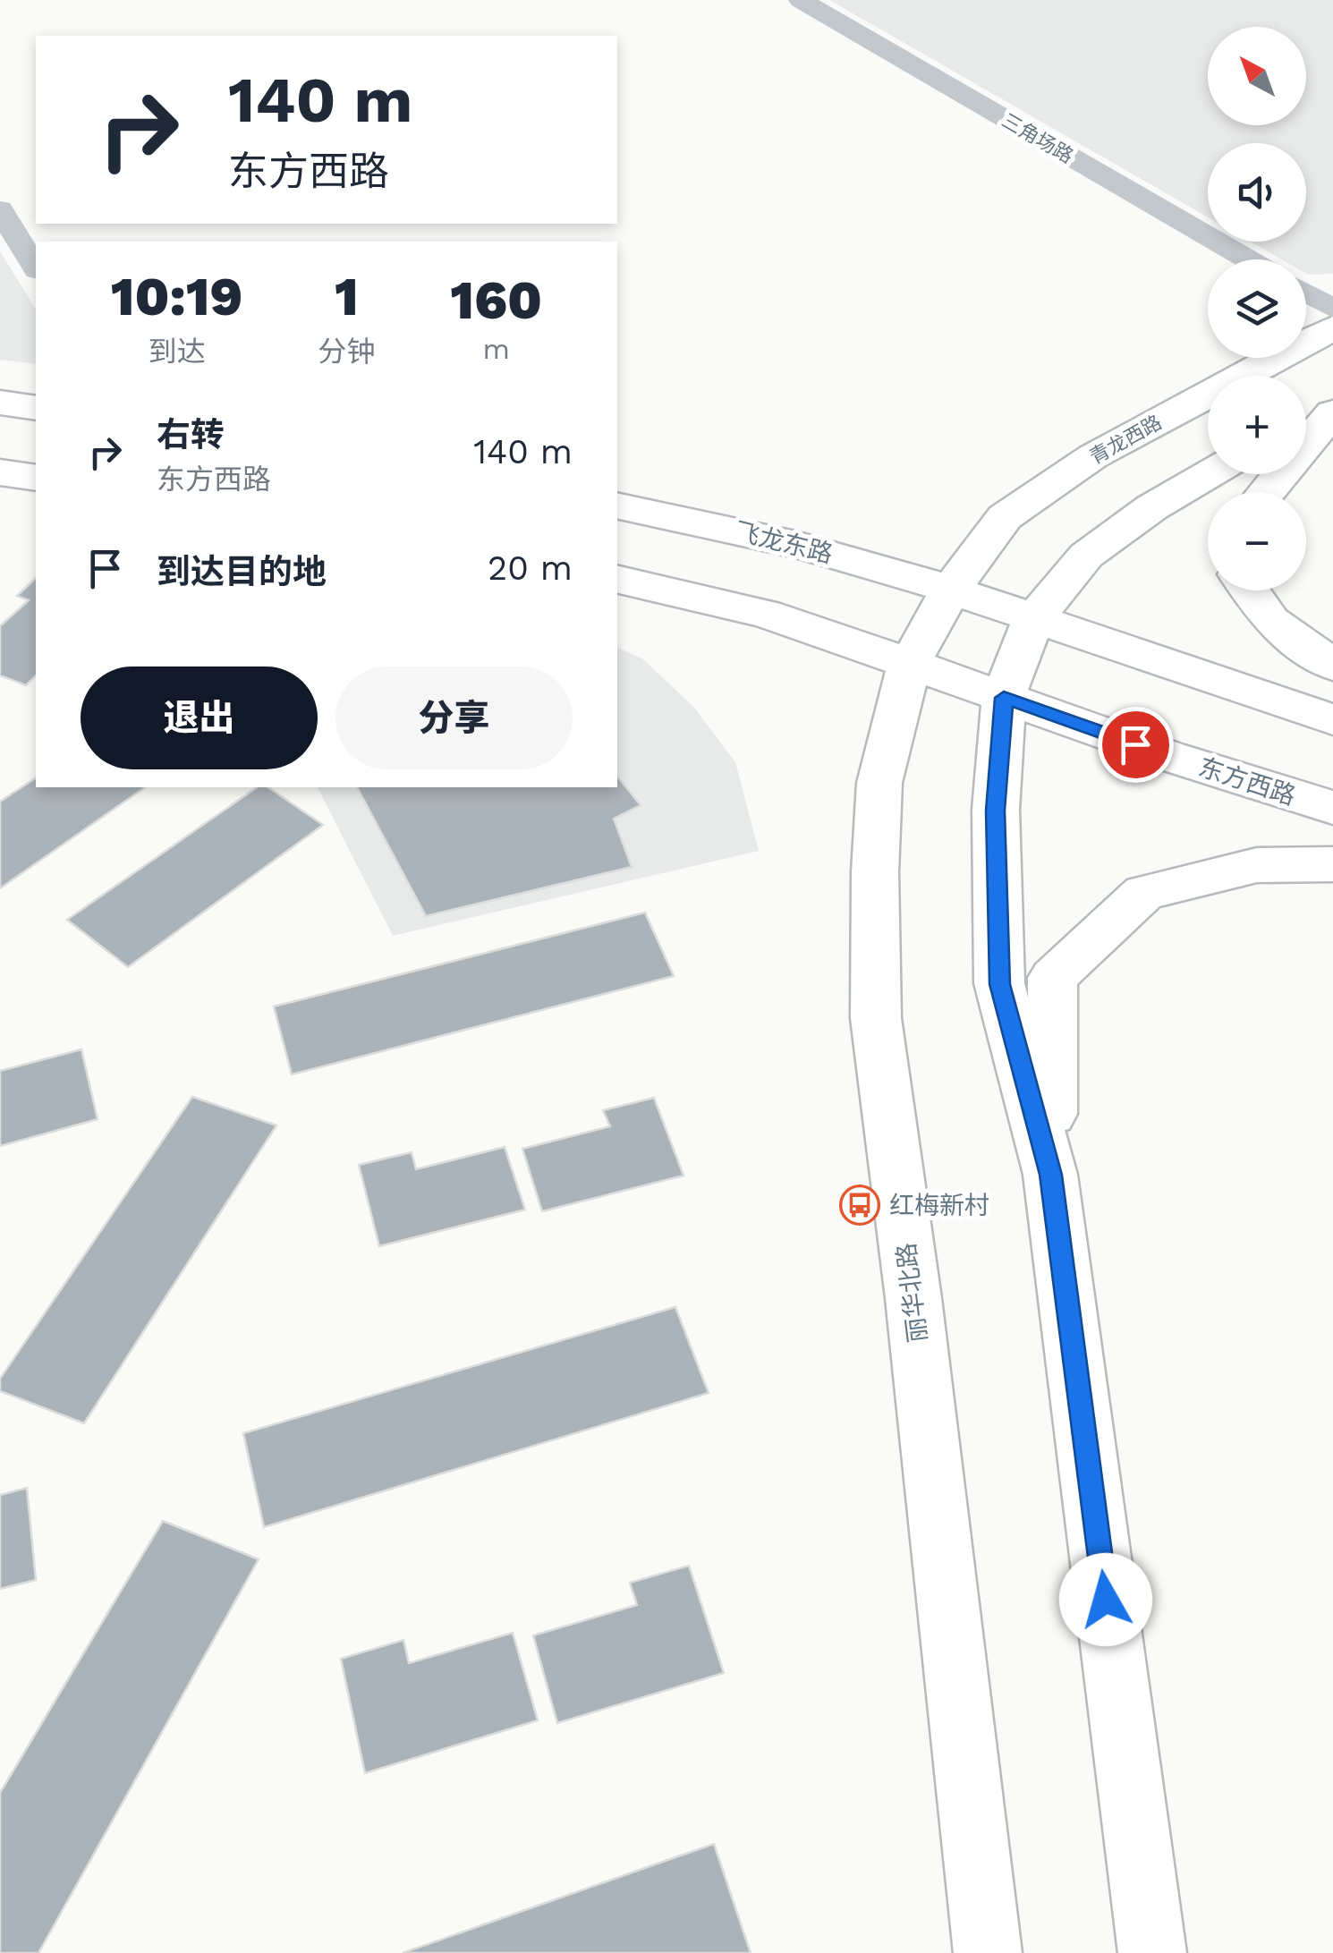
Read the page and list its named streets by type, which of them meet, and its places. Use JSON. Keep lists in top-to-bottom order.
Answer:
{
  "streets": {
    "main road": [
      "青龙西路",
      "飞龙东路",
      "东方西路",
      "丽华北路"
    ],
    "street": ["三角场路"]
  },
  "crossings": [
    ["青龙西路", "飞龙东路"],
    ["青龙西路", "丽华北路"],
    ["飞龙东路", "丽华北路"],
    ["东方西路", "丽华北路"]
  ],
  "places": {
    "bus stop": ["红梅新村"]
  },
  "north": "top left",
  "page": {
    "map_buttons": ["+", "−"],
    "turn": ["140 m", "东方西路"],
    "eta": [
      "10:19",
      "到达",
      "1",
      "分钟",
      "160",
      "m"
    ],
    "list": [
      {
        "name": "右转",
        "note": "东方西路",
        "value": "140 m"
      },
      {
        "name": "到达目的地",
        "value": "20 m"
      }
    ],
    "buttons": ["退出", "分享"]
  }
}
